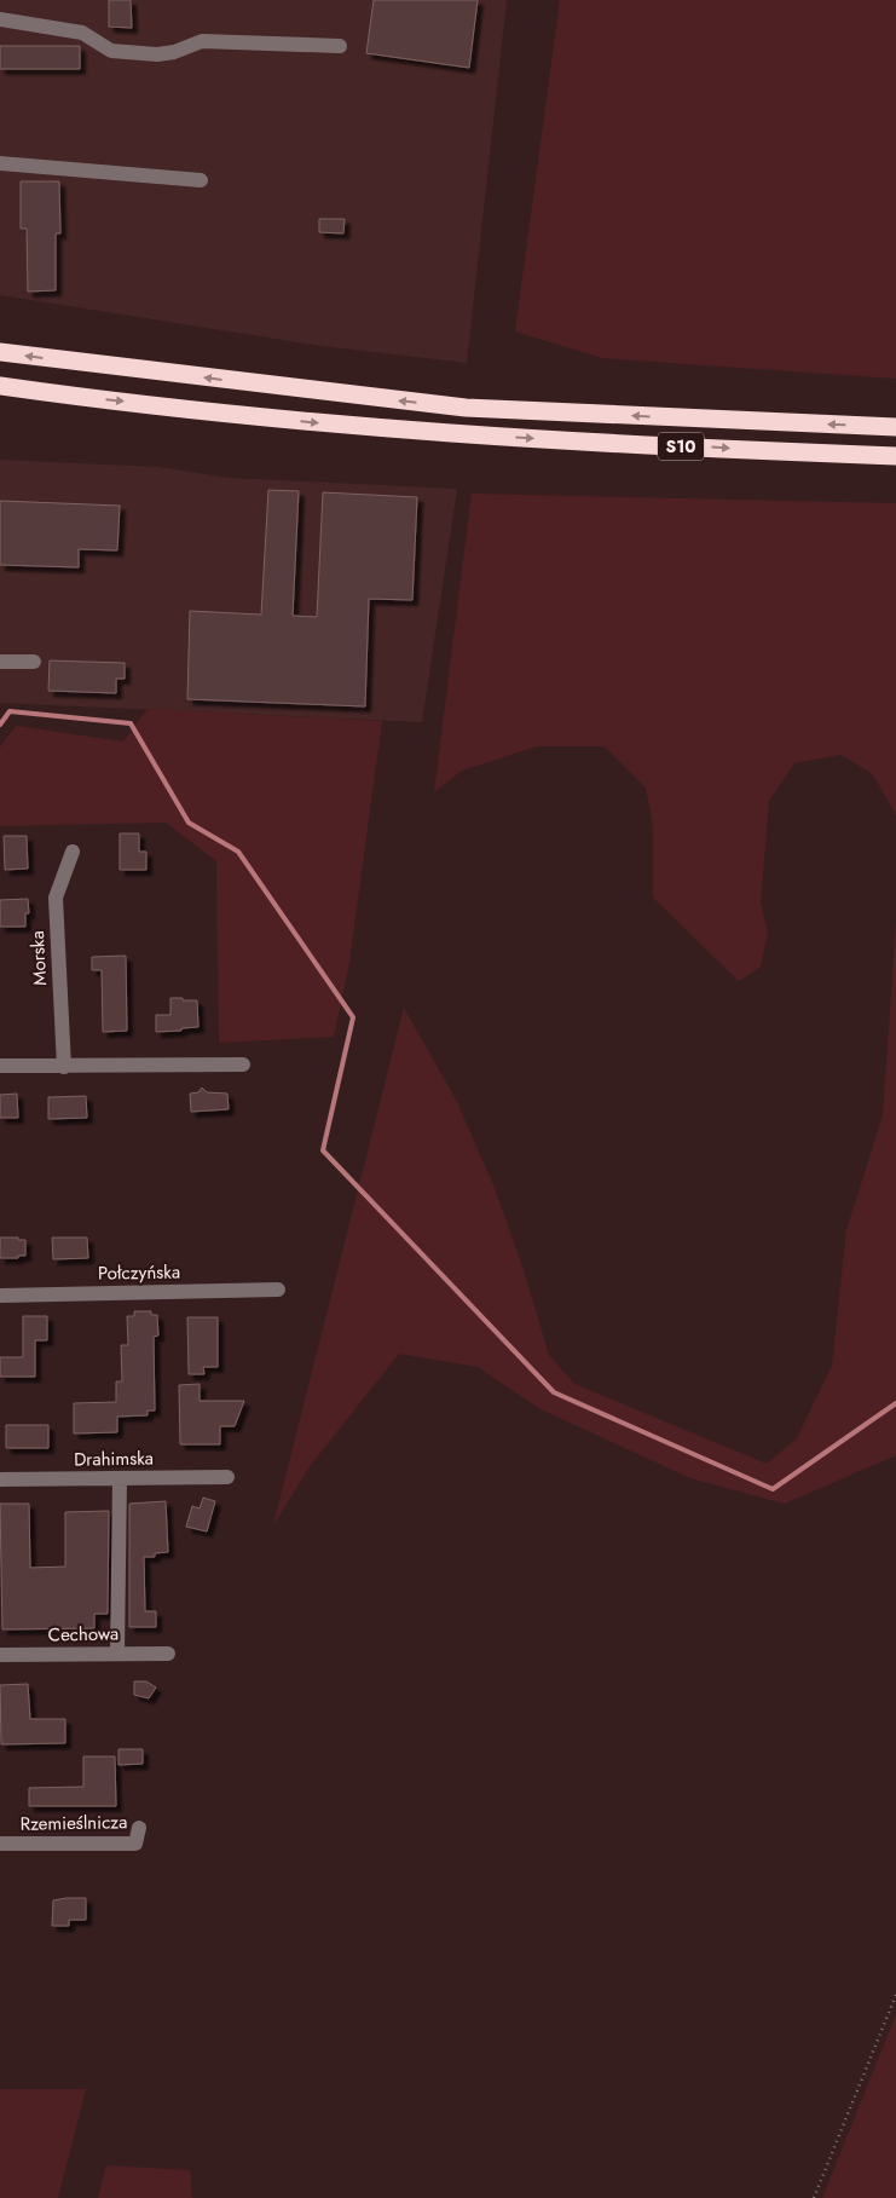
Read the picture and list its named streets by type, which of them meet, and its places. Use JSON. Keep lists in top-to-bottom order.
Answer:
{
  "streets": {
    "highway": ["S10"],
    "street": [
      "Morska",
      "Połczyńska",
      "Drahimska",
      "Cechowa",
      "Rzemieślnicza"
    ]
  }
}
